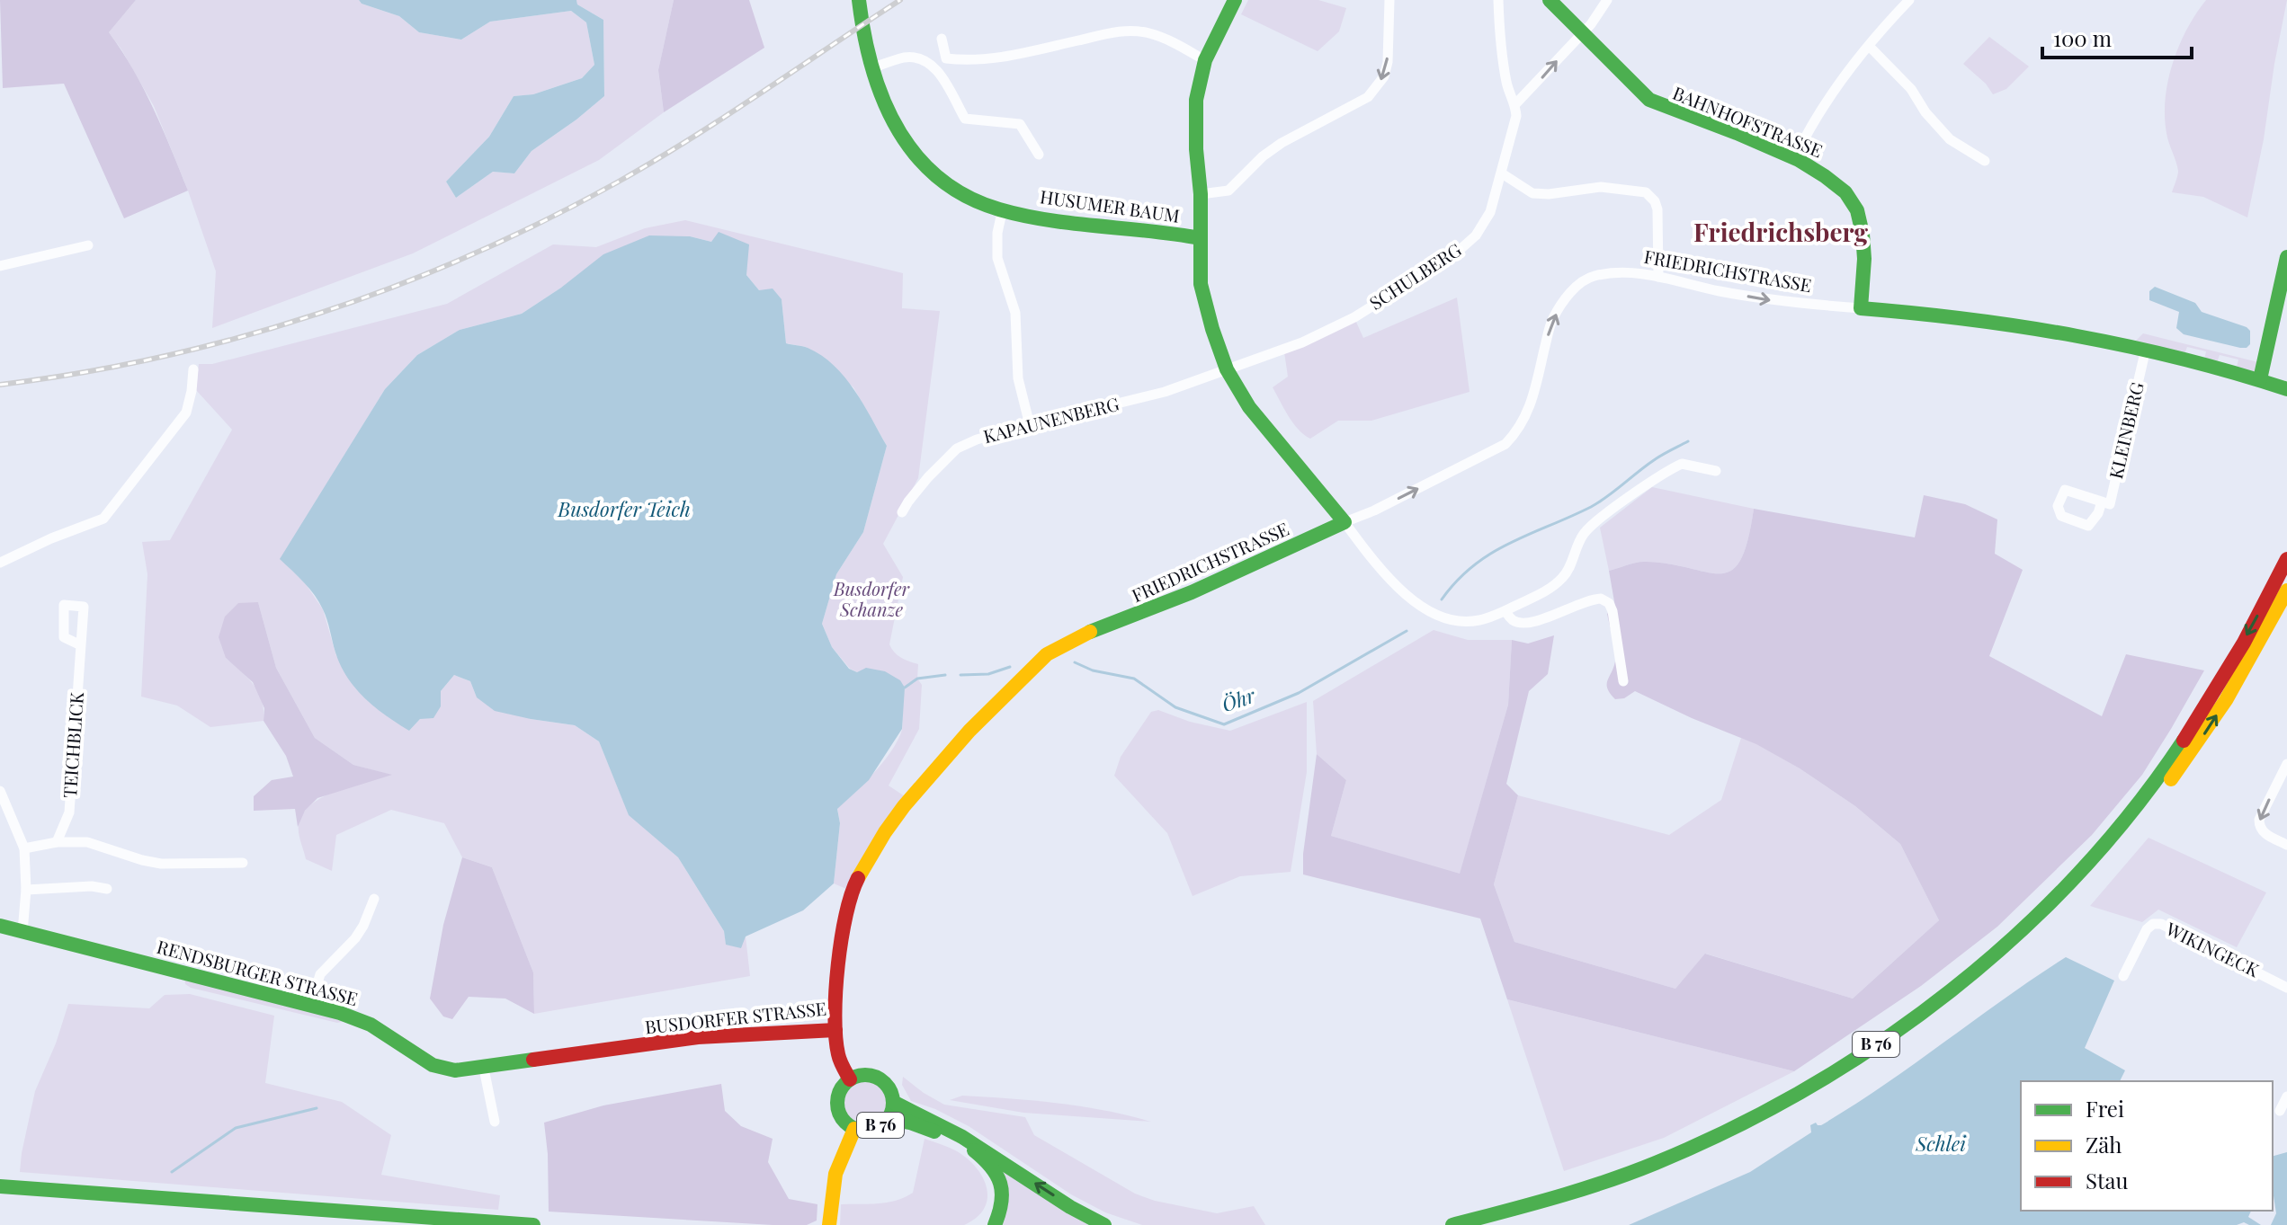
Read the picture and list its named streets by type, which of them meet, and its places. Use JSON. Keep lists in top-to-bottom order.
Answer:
{
  "streets": {
    "main road": [
      "BAHNHOFSTRASSE",
      "HUSUMER BAUM",
      "FRIEDRICHSTRASSE",
      "RENDSBURGER STRASSE",
      "BUSDORFER STRASSE",
      "B 76"
    ],
    "street": [
      "SCHULBERG",
      "KAPAUNENBERG",
      "KLEINBERG",
      "TEICHBLICK",
      "WIKINGECK"
    ]
  },
  "crossings": [
    ["BAHNHOFSTRASSE", "FRIEDRICHSTRASSE"],
    ["HUSUMER BAUM", "FRIEDRICHSTRASSE"],
    ["HUSUMER BAUM", "SCHULBERG"],
    ["HUSUMER BAUM", "KAPAUNENBERG"],
    ["FRIEDRICHSTRASSE", "KLEINBERG"],
    ["FRIEDRICHSTRASSE", "BUSDORFER STRASSE"],
    ["SCHULBERG", "KAPAUNENBERG"],
    ["RENDSBURGER STRASSE", "BUSDORFER STRASSE"]
  ],
  "one_way": ["FRIEDRICHSTRASSE"],
  "districts": ["Friedrichsberg"],
  "water": ["Busdorfer Teich", "Öhr", "Schlei"],
  "parks": ["Busdorfer Schanze"],
  "legend": ["Frei", "Zäh", "Stau"],
  "scale_bar": "100 m"
}
